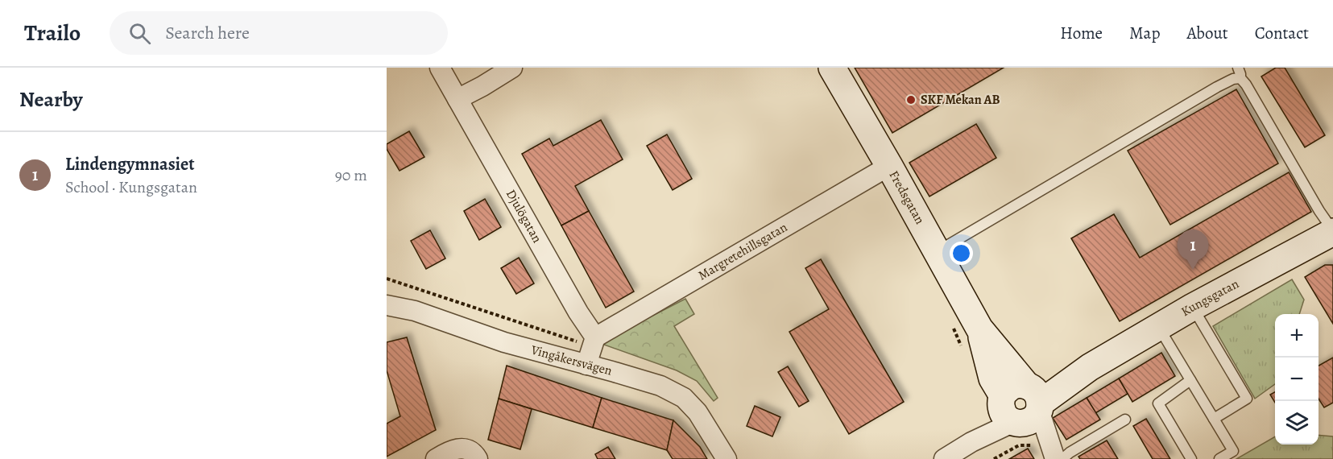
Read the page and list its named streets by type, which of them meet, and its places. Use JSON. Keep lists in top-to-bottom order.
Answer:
{
  "streets": {
    "street": [
      "Fredsgatan",
      "Djulögatan",
      "Margretehillsgatan",
      "Kungsgatan",
      "Vingåkersvägen"
    ]
  },
  "crossings": [
    ["Fredsgatan", "Margretehillsgatan"],
    ["Fredsgatan", "Kungsgatan"],
    ["Djulögatan", "Margretehillsgatan"]
  ],
  "places": ["SKF Mekan AB"],
  "page": {
    "header": "Trailo",
    "search": "Search here",
    "nav": [
      "Home",
      "Map",
      "About",
      "Contact"
    ],
    "heading": "Nearby",
    "list": [
      {
        "mark": "1",
        "name": "Lindengymnasiet",
        "note": "School · Kungsgatan",
        "value": "90 m"
      }
    ],
    "pins": "1",
    "map_buttons": ["+", "−"]
  }
}
